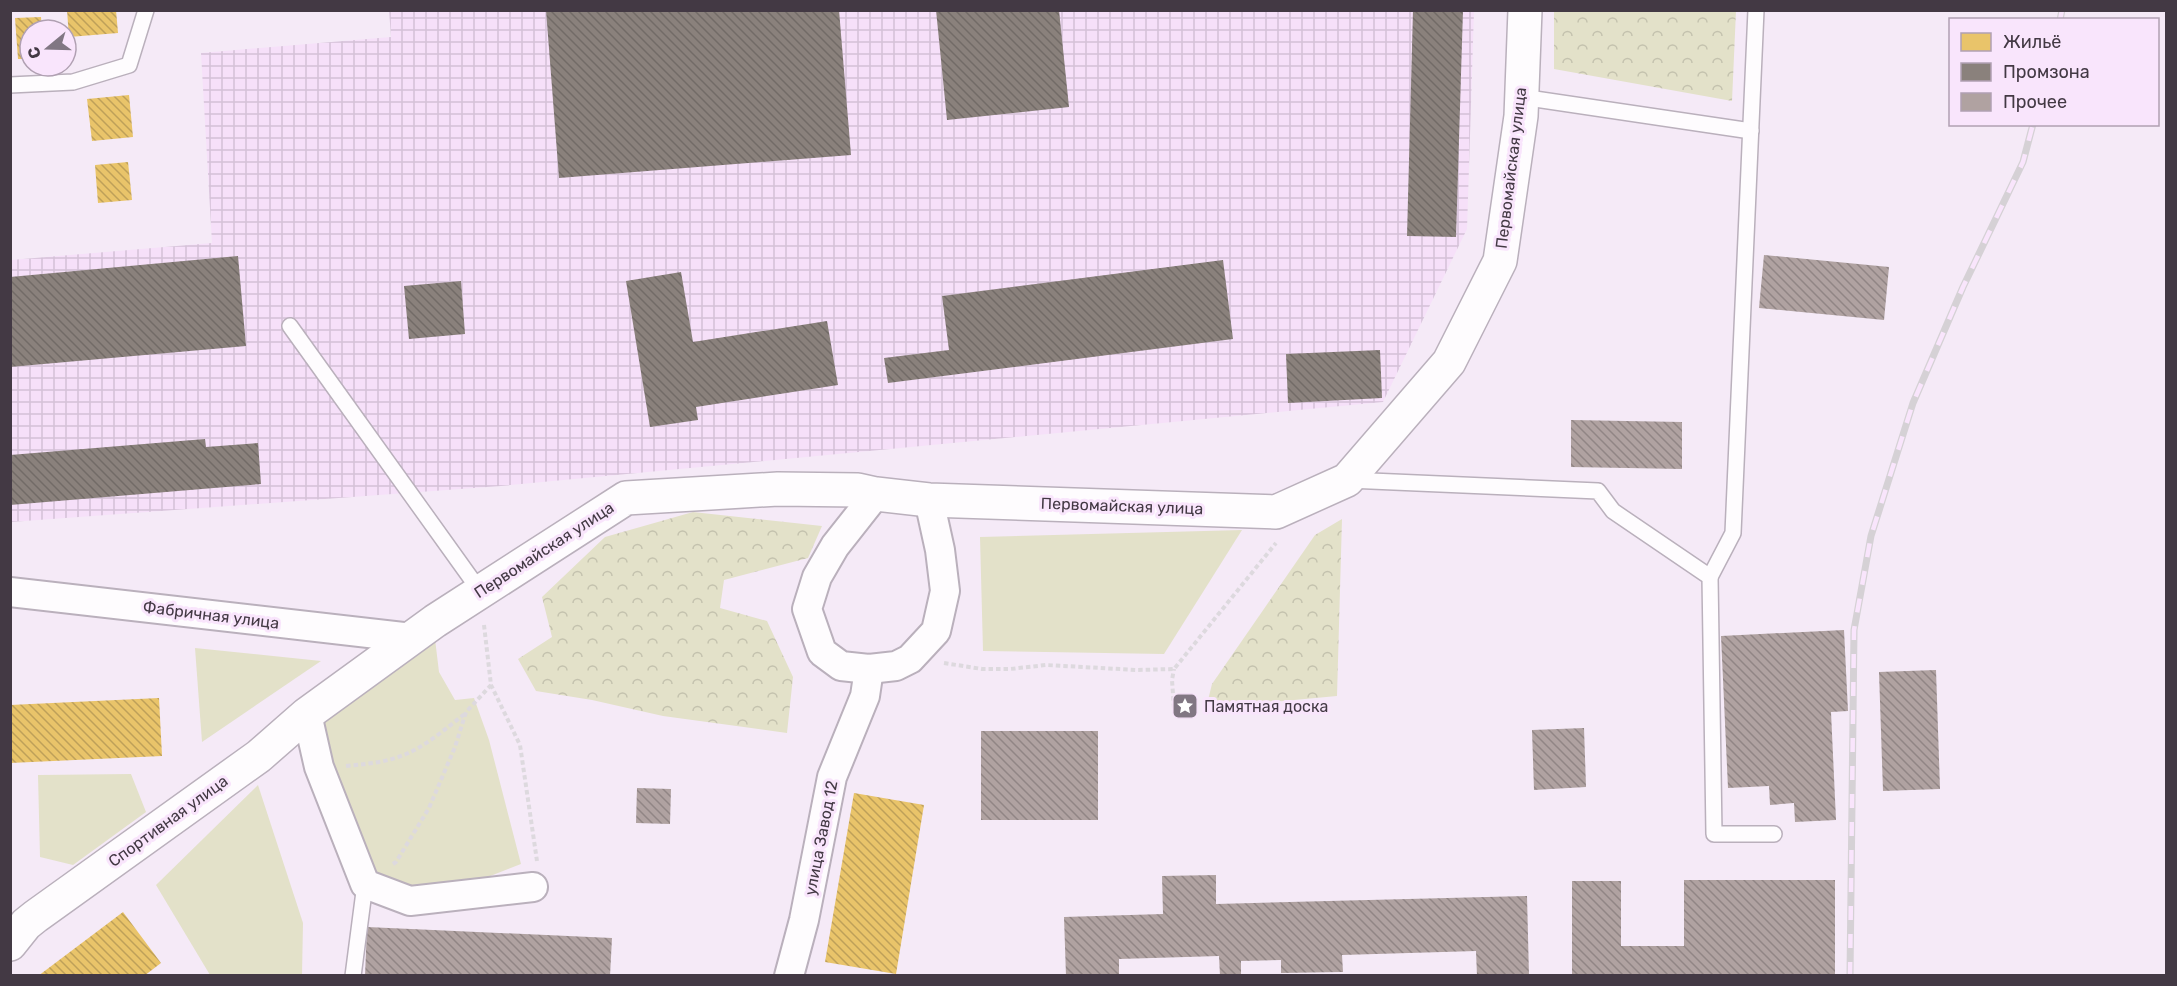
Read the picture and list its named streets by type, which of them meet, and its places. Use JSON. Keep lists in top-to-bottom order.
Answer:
{
  "streets": {
    "street": [
      "Первомайская улица",
      "Фабричная улица",
      "Спортивная улица",
      "улица Завод 12"
    ]
  },
  "crossings": [
    ["Первомайская улица", "Фабричная улица"],
    ["Первомайская улица", "Спортивная улица"],
    ["Первомайская улица", "улица Завод 12"],
    ["Фабричная улица", "Спортивная улица"]
  ],
  "places": {
    "place": ["Памятная доска"]
  },
  "legend": ["Жильё", "Промзона", "Прочее"],
  "north": "left"
}
